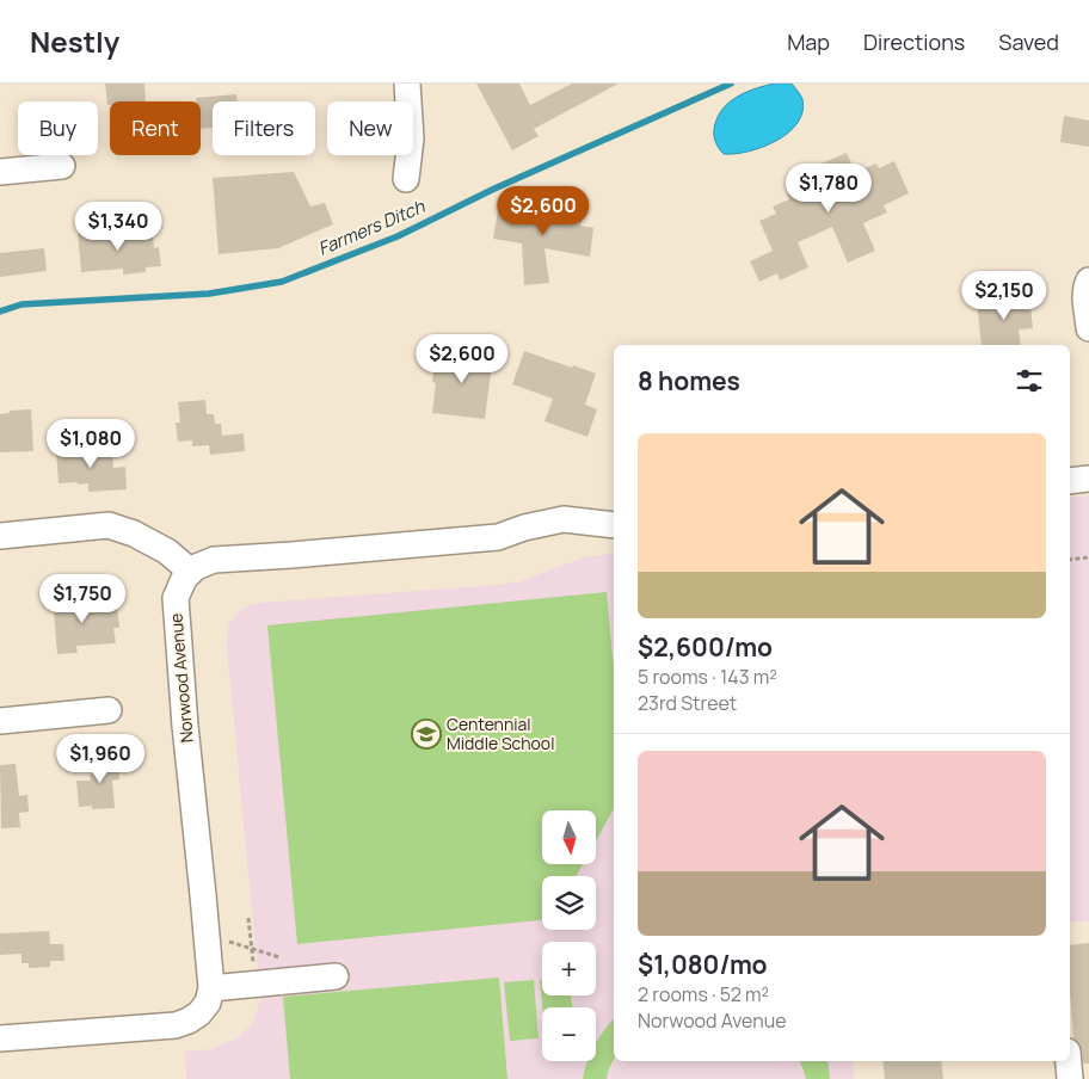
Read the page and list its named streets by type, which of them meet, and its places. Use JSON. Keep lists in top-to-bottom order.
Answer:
{
  "streets": {
    "street": ["Norwood Avenue"]
  },
  "water": ["Farmers Ditch"],
  "places": {
    "school or university": ["Centennial Middle School"]
  },
  "north": "bottom",
  "page": {
    "header": "Nestly",
    "nav": ["Map", "Directions", "Saved"],
    "chip": [
      "Buy",
      "Rent",
      "Filters",
      "New"
    ],
    "price": [
      "$1,780",
      "$2,600",
      "$1,340",
      "$2,150",
      "$2,600",
      "$1,080",
      "$1,750",
      "$1,960"
    ],
    "heading": "8 homes",
    "list": [
      {
        "name": "$2,600/mo",
        "note": "5 rooms · 143 m² · 23rd Street"
      },
      {
        "name": "$1,080/mo",
        "note": "2 rooms · 52 m² · Norwood Avenue"
      }
    ],
    "map_buttons": ["+", "−"]
  }
}
